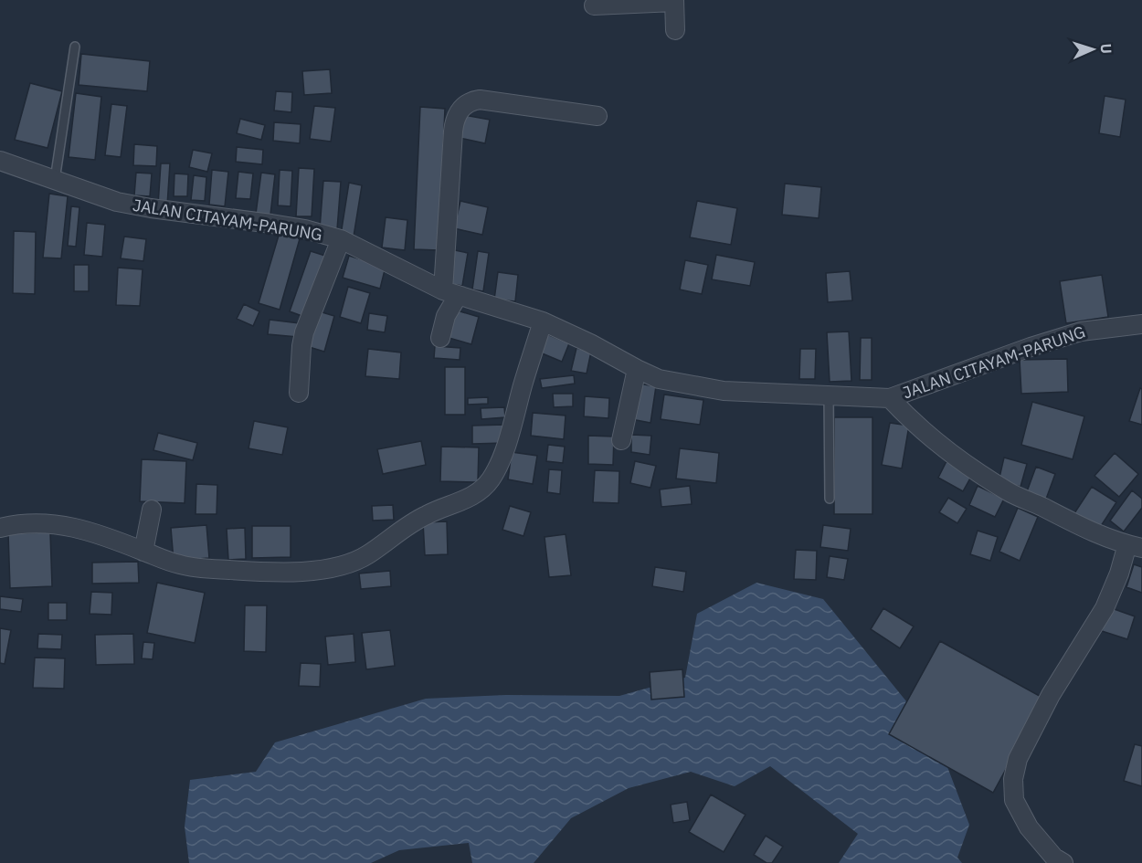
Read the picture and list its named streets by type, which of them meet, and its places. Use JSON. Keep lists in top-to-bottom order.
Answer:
{
  "streets": {
    "street": ["JALAN CITAYAM-PARUNG"]
  },
  "north": "right"
}
